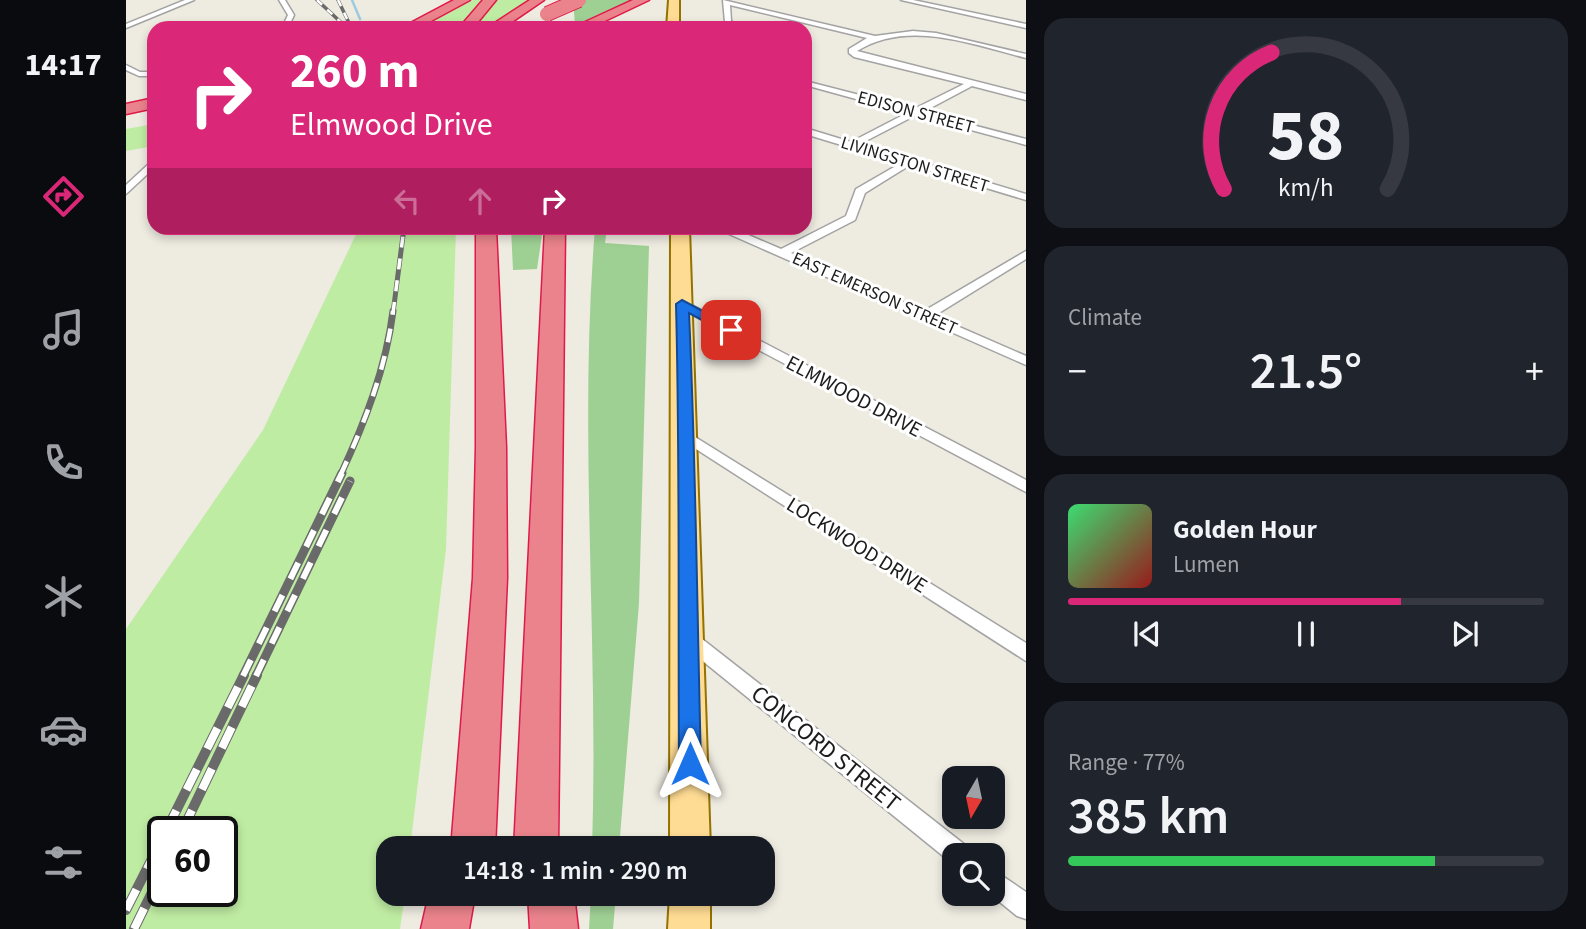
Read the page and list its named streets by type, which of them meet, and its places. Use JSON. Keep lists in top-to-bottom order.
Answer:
{
  "streets": {
    "street": [
      "EDISON STREET",
      "LIVINGSTON STREET",
      "EAST EMERSON STREET",
      "ELMWOOD DRIVE",
      "LOCKWOOD DRIVE",
      "CONCORD STREET"
    ]
  },
  "north": "bottom",
  "page": {
    "tabs": "14:17",
    "turn": ["260 m", "Elmwood Drive"],
    "tile": [
      "Climate",
      ["Range · 77%", "385 km"]
    ],
    "heat": ["−", "21.5°", "+"],
    "song": ["Golden Hour", "Lumen"],
    "limit": "60",
    "trip": "14:18 · 1 min · 290 m",
    "gauge": ["58", "km/h"]
  }
}
